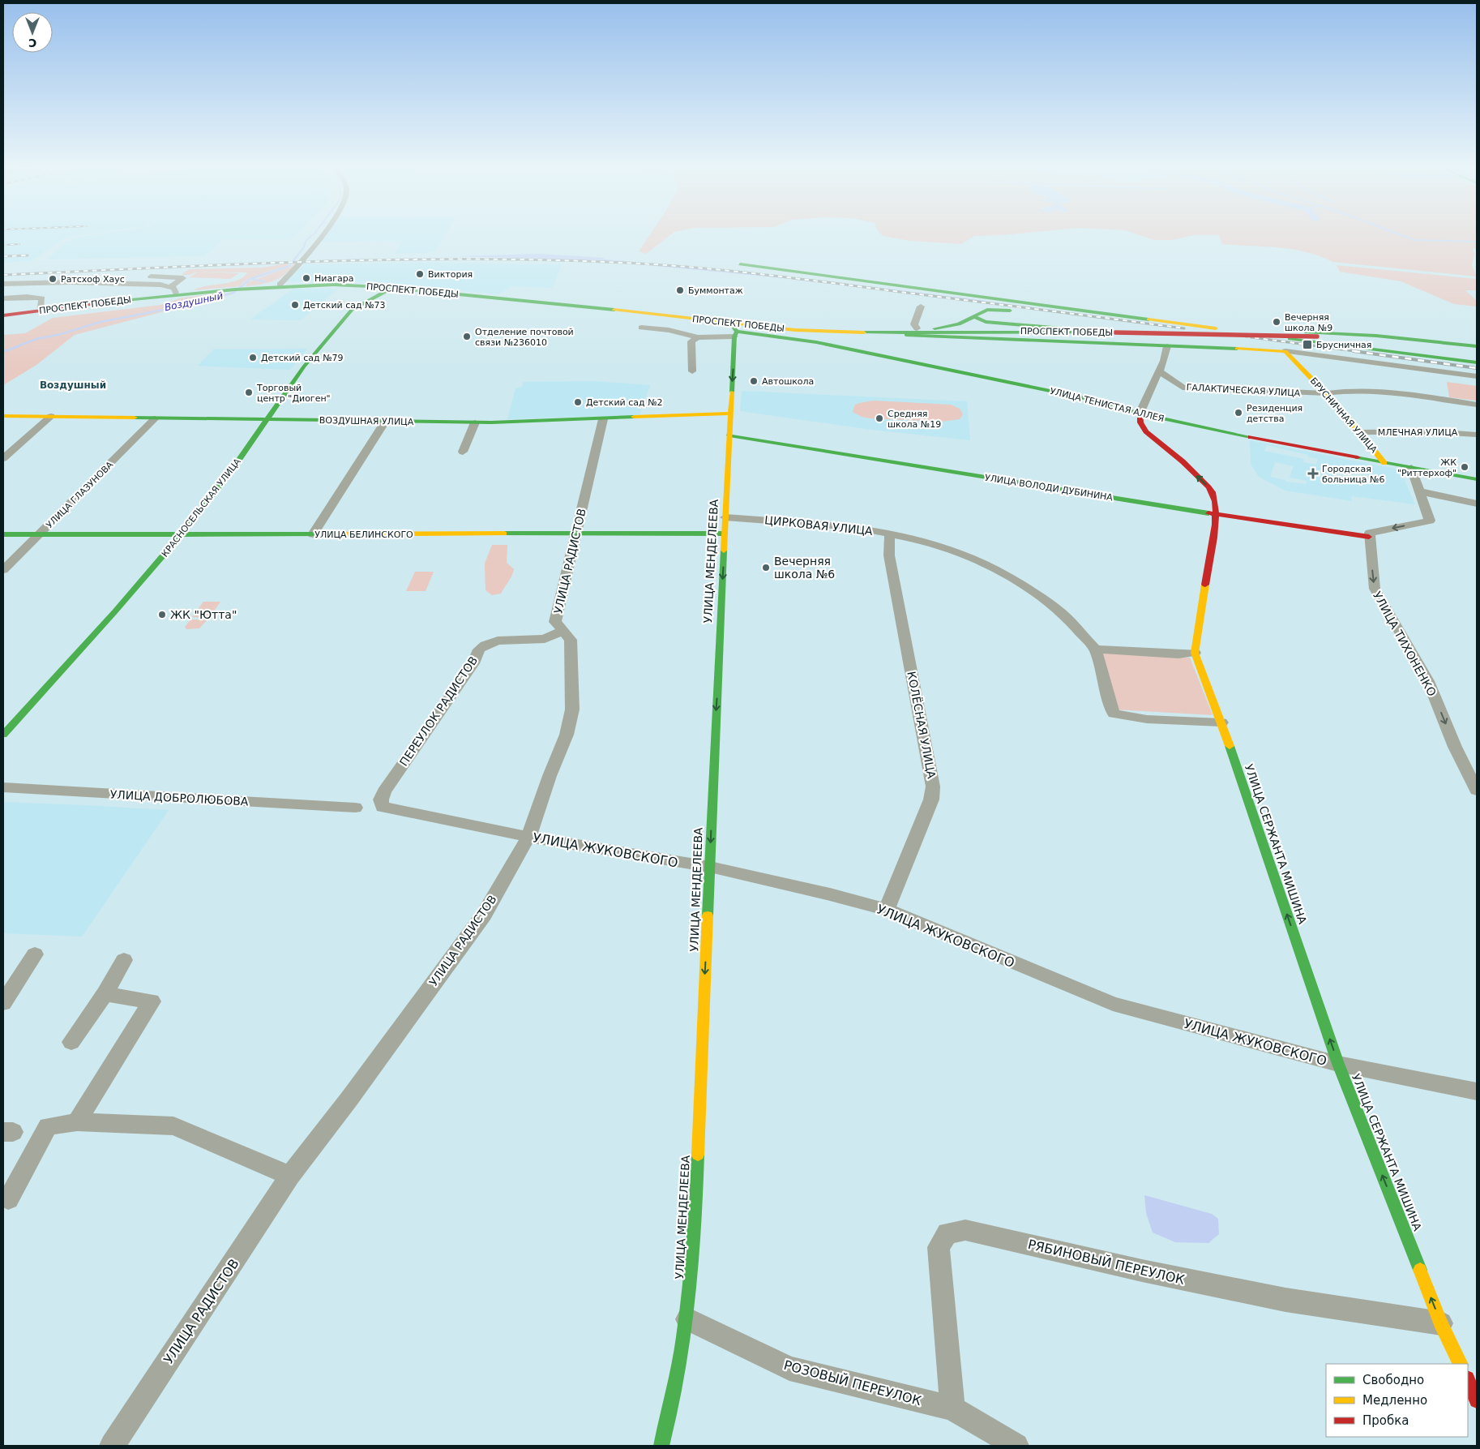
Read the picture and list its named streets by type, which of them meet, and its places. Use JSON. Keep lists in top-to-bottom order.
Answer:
{
  "streets": {
    "street": [
      "ПРОСПЕКТ ПОБЕДЫ",
      "ГАЛАКТИЧЕСКАЯ УЛИЦА",
      "УЛИЦА ТЕНИСТАЯ АЛЛЕЯ",
      "БРУСНИЧНАЯ УЛИЦА",
      "ВОЗДУШНАЯ УЛИЦА",
      "МЛЕЧНАЯ УЛИЦА",
      "УЛИЦА ВОЛОДИ ДУБИНИНА",
      "УЛИЦА ГЛАЗУНОВА",
      "КРАСНОСЕЛЬСКАЯ УЛИЦА",
      "ЦИРКОВАЯ УЛИЦА",
      "УЛИЦА БЕЛИНСКОГО",
      "УЛИЦА РАДИСТОВ",
      "УЛИЦА МЕНДЕЛЕЕВА",
      "УЛИЦА ТИХОНЕНКО",
      "ПЕРЕУЛОК РАДИСТОВ",
      "КОЛЁСНАЯ УЛИЦА",
      "УЛИЦА ДОБРОЛЮБОВА",
      "УЛИЦА СЕРЖАНТА МИШИНА",
      "УЛИЦА ЖУКОВСКОГО",
      "РЯБИНОВЫЙ ПЕРЕУЛОК",
      "РОЗОВЫЙ ПЕРЕУЛОК"
    ]
  },
  "crossings": [
    ["ПРОСПЕКТ ПОБЕДЫ", "УЛИЦА ТЕНИСТАЯ АЛЛЕЯ"],
    ["ПРОСПЕКТ ПОБЕДЫ", "БРУСНИЧНАЯ УЛИЦА"],
    ["ПРОСПЕКТ ПОБЕДЫ", "КРАСНОСЕЛЬСКАЯ УЛИЦА"],
    ["ПРОСПЕКТ ПОБЕДЫ", "УЛИЦА МЕНДЕЛЕЕВА"],
    ["ГАЛАКТИЧЕСКАЯ УЛИЦА", "БРУСНИЧНАЯ УЛИЦА"],
    ["УЛИЦА ТЕНИСТАЯ АЛЛЕЯ", "БРУСНИЧНАЯ УЛИЦА"],
    ["УЛИЦА ТЕНИСТАЯ АЛЛЕЯ", "УЛИЦА МЕНДЕЛЕЕВА"],
    ["УЛИЦА ТЕНИСТАЯ АЛЛЕЯ", "УЛИЦА СЕРЖАНТА МИШИНА"],
    ["БРУСНИЧНАЯ УЛИЦА", "МЛЕЧНАЯ УЛИЦА"],
    ["ВОЗДУШНАЯ УЛИЦА", "УЛИЦА ГЛАЗУНОВА"],
    ["ВОЗДУШНАЯ УЛИЦА", "КРАСНОСЕЛЬСКАЯ УЛИЦА"],
    ["ВОЗДУШНАЯ УЛИЦА", "УЛИЦА РАДИСТОВ"],
    ["ВОЗДУШНАЯ УЛИЦА", "УЛИЦА МЕНДЕЛЕЕВА"],
    ["УЛИЦА ВОЛОДИ ДУБИНИНА", "УЛИЦА МЕНДЕЛЕЕВА"],
    ["УЛИЦА ВОЛОДИ ДУБИНИНА", "УЛИЦА ТИХОНЕНКО"],
    ["УЛИЦА ВОЛОДИ ДУБИНИНА", "УЛИЦА СЕРЖАНТА МИШИНА"],
    ["УЛИЦА ГЛАЗУНОВА", "УЛИЦА БЕЛИНСКОГО"],
    ["КРАСНОСЕЛЬСКАЯ УЛИЦА", "УЛИЦА БЕЛИНСКОГО"],
    ["ЦИРКОВАЯ УЛИЦА", "УЛИЦА МЕНДЕЛЕЕВА"],
    ["ЦИРКОВАЯ УЛИЦА", "КОЛЁСНАЯ УЛИЦА"],
    ["ЦИРКОВАЯ УЛИЦА", "УЛИЦА СЕРЖАНТА МИШИНА"],
    ["УЛИЦА БЕЛИНСКОГО", "УЛИЦА РАДИСТОВ"],
    ["УЛИЦА БЕЛИНСКОГО", "УЛИЦА МЕНДЕЛЕЕВА"],
    ["УЛИЦА РАДИСТОВ", "ПЕРЕУЛОК РАДИСТОВ"],
    ["УЛИЦА РАДИСТОВ", "УЛИЦА ЖУКОВСКОГО"],
    ["УЛИЦА МЕНДЕЛЕЕВА", "УЛИЦА ЖУКОВСКОГО"],
    ["УЛИЦА МЕНДЕЛЕЕВА", "РОЗОВЫЙ ПЕРЕУЛОК"],
    ["ПЕРЕУЛОК РАДИСТОВ", "УЛИЦА ЖУКОВСКОГО"],
    ["КОЛЁСНАЯ УЛИЦА", "УЛИЦА ЖУКОВСКОГО"],
    ["УЛИЦА СЕРЖАНТА МИШИНА", "УЛИЦА ЖУКОВСКОГО"],
    ["УЛИЦА СЕРЖАНТА МИШИНА", "РЯБИНОВЫЙ ПЕРЕУЛОК"],
    ["РЯБИНОВЫЙ ПЕРЕУЛОК", "РОЗОВЫЙ ПЕРЕУЛОК"]
  ],
  "one_way": ["УЛИЦА МЕНДЕЛЕЕВА", "УЛИЦА ТИХОНЕНКО", "УЛИЦА СЕРЖАНТА МИШИНА"],
  "districts": ["Воздушный"],
  "water": ["Воздушный"],
  "places": {
    "other": [
      "Виктория",
      "Ниагара",
      "Ратсхоф Хаус",
      "Буммонтаж",
      "Детский сад №73",
      "Вечерняя школа №9",
      "Отделение почтовой связи №236010",
      "Детский сад №79",
      "Автошкола",
      "Торговый центр \"Диоген\"",
      "Детский сад №2",
      "Резиденция детства",
      "Средняя школа №19",
      "ЖК \"Риттерхоф\"",
      "Вечерняя школа №6",
      "ЖК \"Ютта\""
    ],
    "transit": ["Брусничная"],
    "health": ["Городская больница №6"]
  },
  "legend": ["Свободно", "Медленно", "Пробка"],
  "north": "bottom"
}
